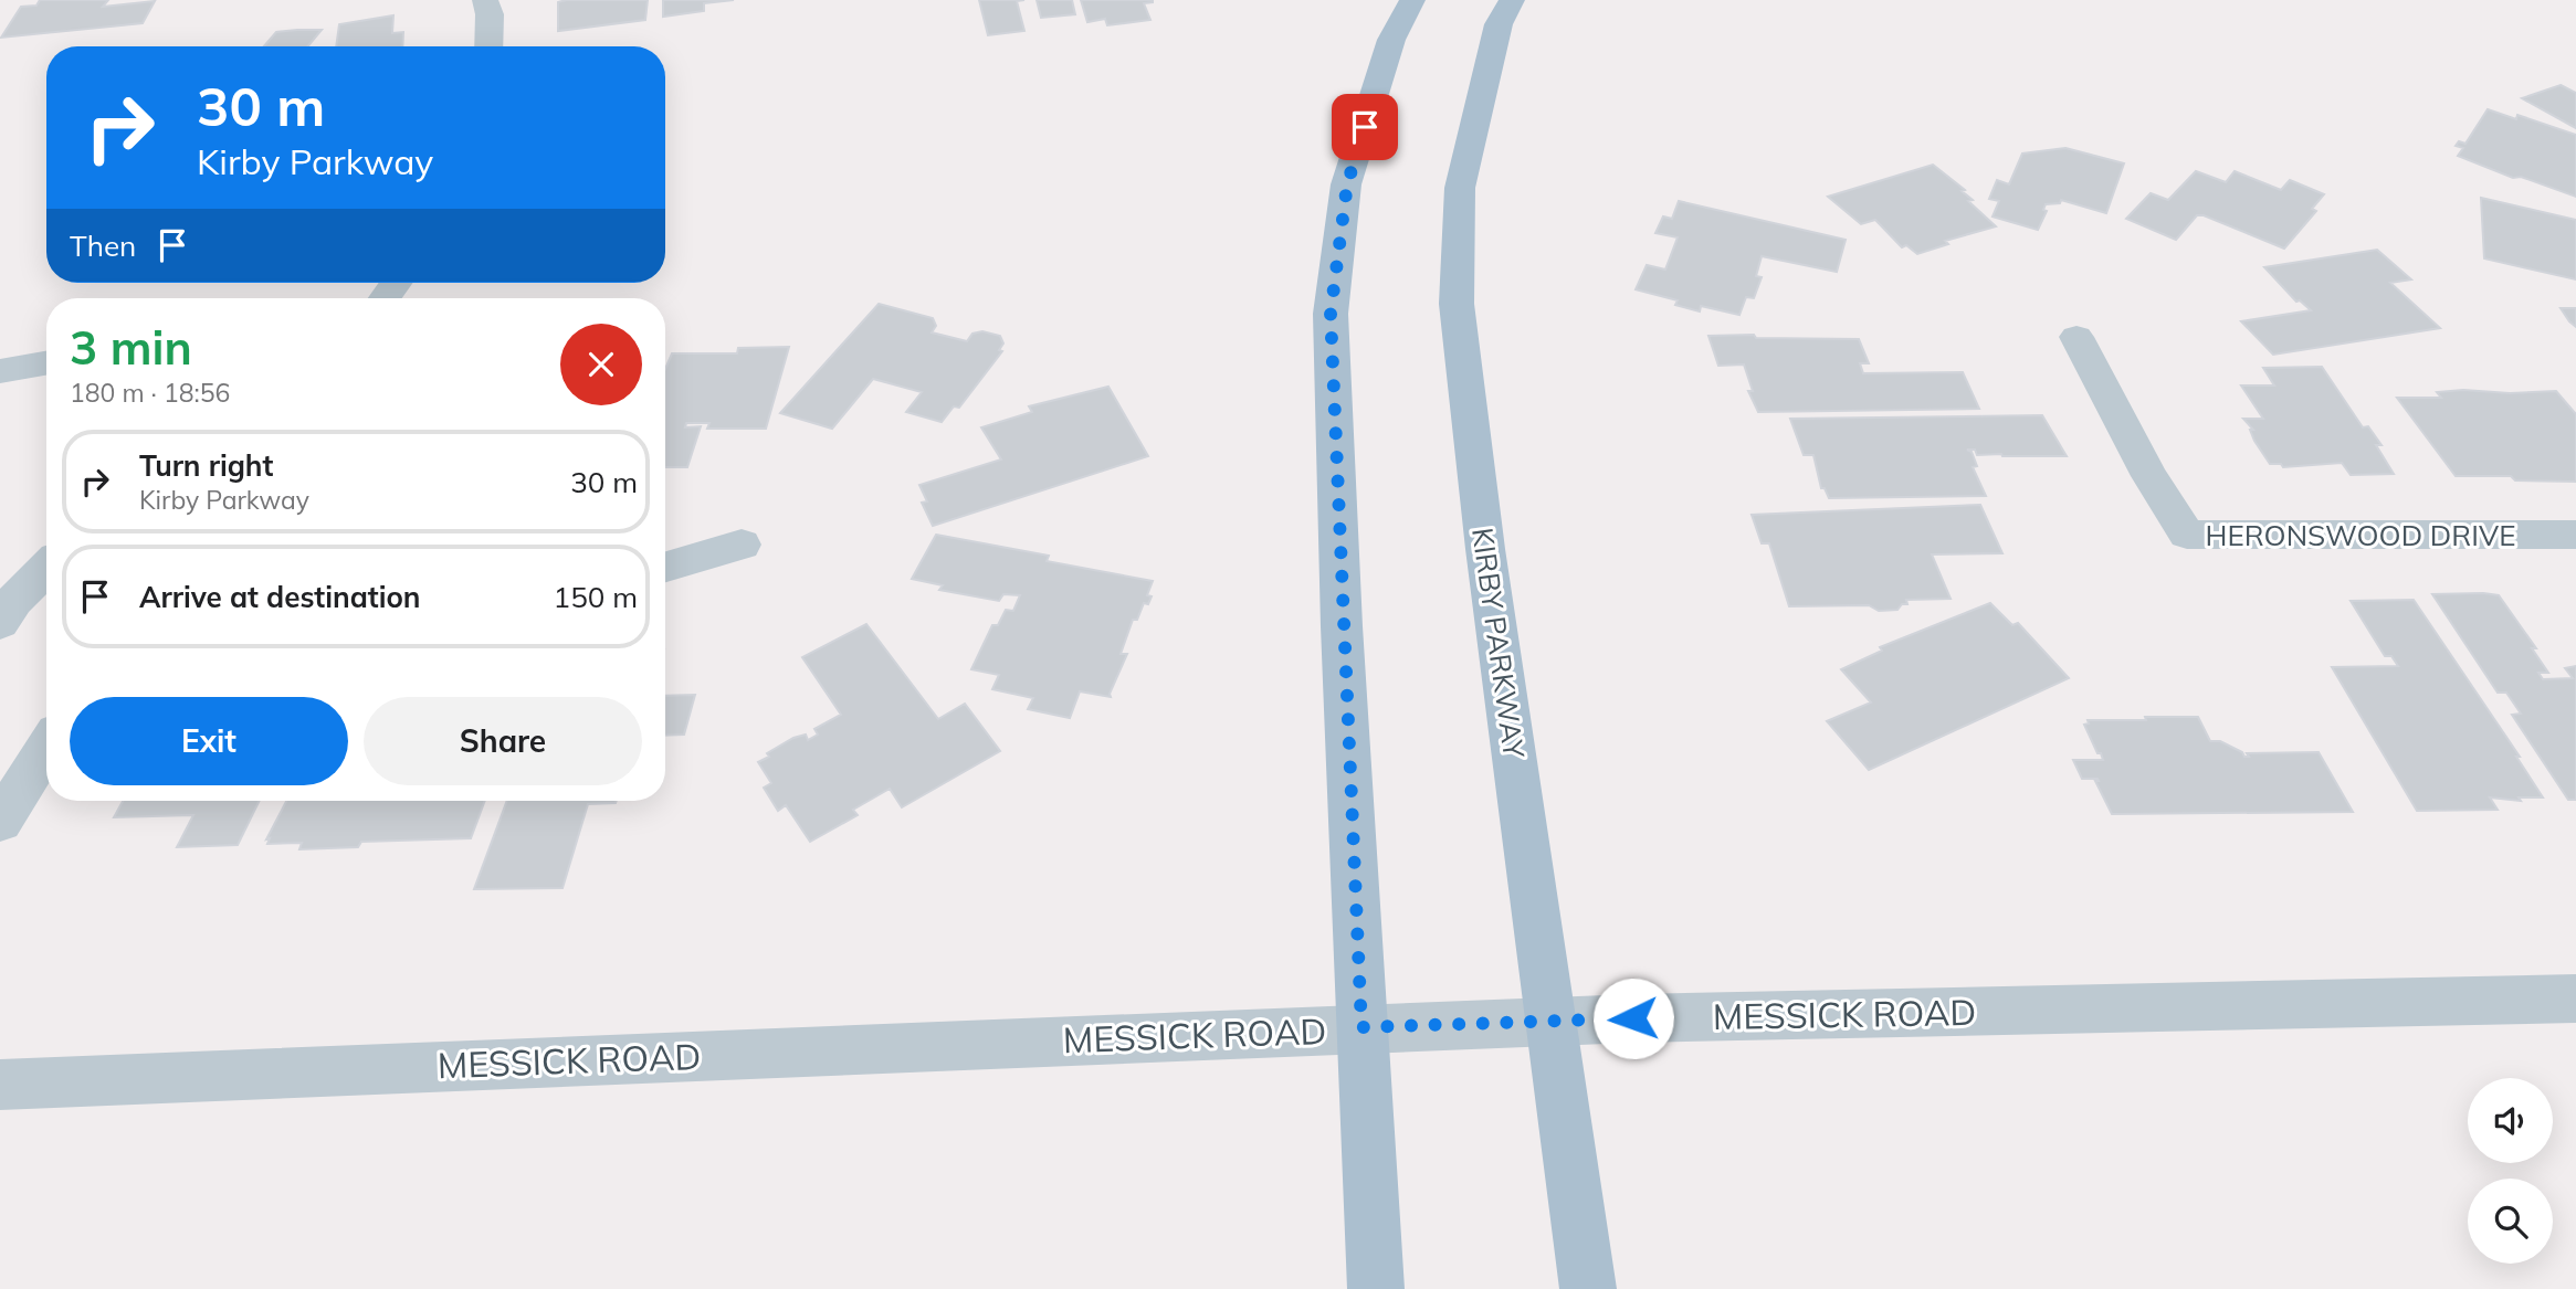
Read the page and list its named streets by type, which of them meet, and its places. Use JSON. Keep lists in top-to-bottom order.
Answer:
{
  "streets": {
    "main road": ["KIRBY PARKWAY"],
    "street": ["HERONSWOOD DRIVE", "MESSICK ROAD"]
  },
  "crossings": [
    ["KIRBY PARKWAY", "MESSICK ROAD"]
  ],
  "page": {
    "turn": ["30 m", "Kirby Parkway"],
    "then": "Then",
    "heading": ["3 min", "180 m · 18:56"],
    "list": [
      {
        "name": "Turn right",
        "note": "Kirby Parkway",
        "value": "30 m"
      },
      {
        "name": "Arrive at destination",
        "value": "150 m"
      }
    ],
    "buttons": ["Exit", "Share"]
  }
}
